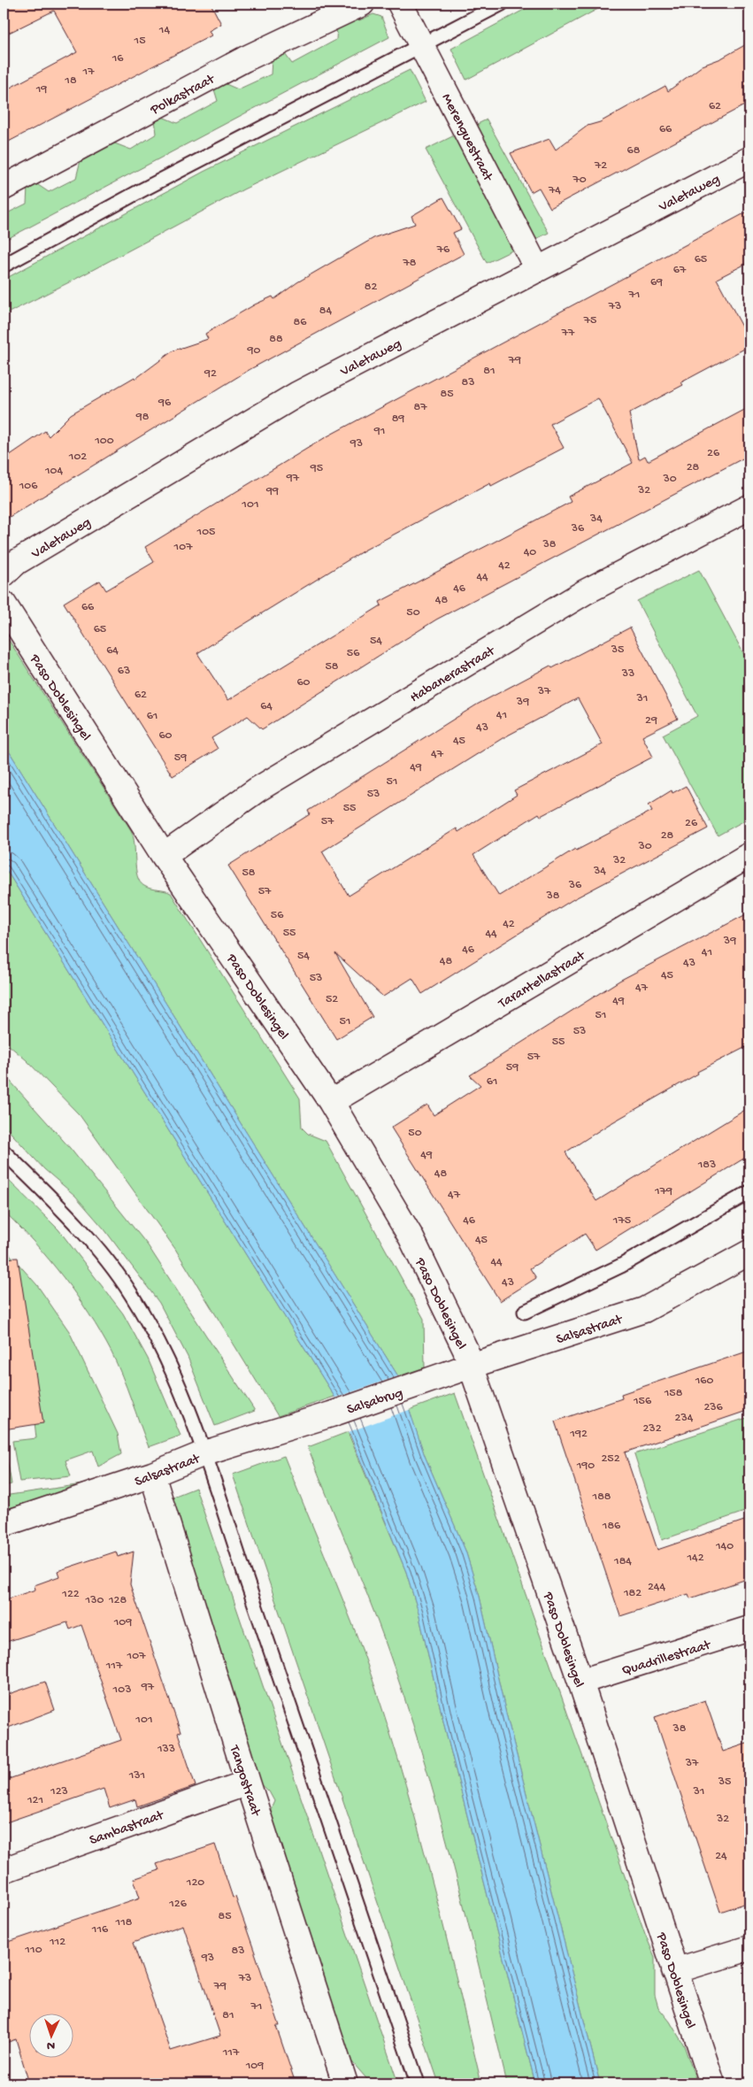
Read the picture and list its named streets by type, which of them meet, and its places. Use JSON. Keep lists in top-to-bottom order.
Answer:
{
  "streets": {
    "street": [
      "Polkastraat",
      "Merenguestraat",
      "Valetaweg",
      "Habanerastraat",
      "Paso Doblesingel",
      "Tarantellastraat",
      "Salsastraat",
      "Salsabrug",
      "Quadrillestraat",
      "Tangostraat",
      "Sambastraat"
    ]
  },
  "crossings": [
    ["Merenguestraat", "Valetaweg"],
    ["Habanerastraat", "Paso Doblesingel"],
    ["Paso Doblesingel", "Tarantellastraat"],
    ["Paso Doblesingel", "Salsastraat"],
    ["Paso Doblesingel", "Quadrillestraat"],
    ["Salsastraat", "Salsabrug"],
    ["Salsastraat", "Tangostraat"],
    ["Tangostraat", "Sambastraat"]
  ],
  "house_numbers": [
    "14",
    "15",
    "16",
    "17",
    "18",
    "19",
    "62",
    "66",
    "68",
    "72",
    "70",
    "74",
    "76",
    "65",
    "78",
    "67",
    "69",
    "82",
    "71",
    "73",
    "84",
    "75",
    "86",
    "77",
    "88",
    "90",
    "79",
    "81",
    "92",
    "83",
    "85",
    "96",
    "87",
    "98",
    "89",
    "91",
    "100",
    "93",
    "26",
    "102",
    "28",
    "95",
    "104",
    "97",
    "30",
    "106",
    "32",
    "99",
    "101",
    "34",
    "36",
    "105",
    "38",
    "107",
    "40",
    "42",
    "44",
    "46",
    "48",
    "66",
    "50",
    "65",
    "54",
    "35",
    "64",
    "56",
    "58",
    "63",
    "33",
    "60",
    "37",
    "62",
    "31",
    "39",
    "64",
    "41",
    "61",
    "29",
    "43",
    "60",
    "45",
    "47",
    "59",
    "49",
    "51",
    "53",
    "55",
    "57",
    "26",
    "28",
    "30",
    "32",
    "34",
    "58",
    "36",
    "57",
    "38",
    "56",
    "42",
    "55",
    "44",
    "39",
    "46",
    "41",
    "54",
    "48",
    "43",
    "45",
    "53",
    "47",
    "52",
    "49",
    "51",
    "51",
    "53",
    "55",
    "57",
    "59",
    "61",
    "50",
    "49",
    "183",
    "48",
    "179",
    "47",
    "46",
    "175",
    "45",
    "44",
    "43",
    "160",
    "158",
    "156",
    "236",
    "234",
    "232",
    "192",
    "252",
    "190",
    "188",
    "186",
    "140",
    "142",
    "184",
    "244",
    "182",
    "122",
    "130",
    "128",
    "109",
    "107",
    "117",
    "97",
    "103",
    "101",
    "38",
    "133",
    "37",
    "131",
    "35",
    "123",
    "31",
    "121",
    "32",
    "24",
    "120",
    "126",
    "85",
    "118",
    "116",
    "112",
    "110",
    "83",
    "93",
    "73",
    "79",
    "71",
    "81",
    "117",
    "109"
  ],
  "north": "bottom"
}
